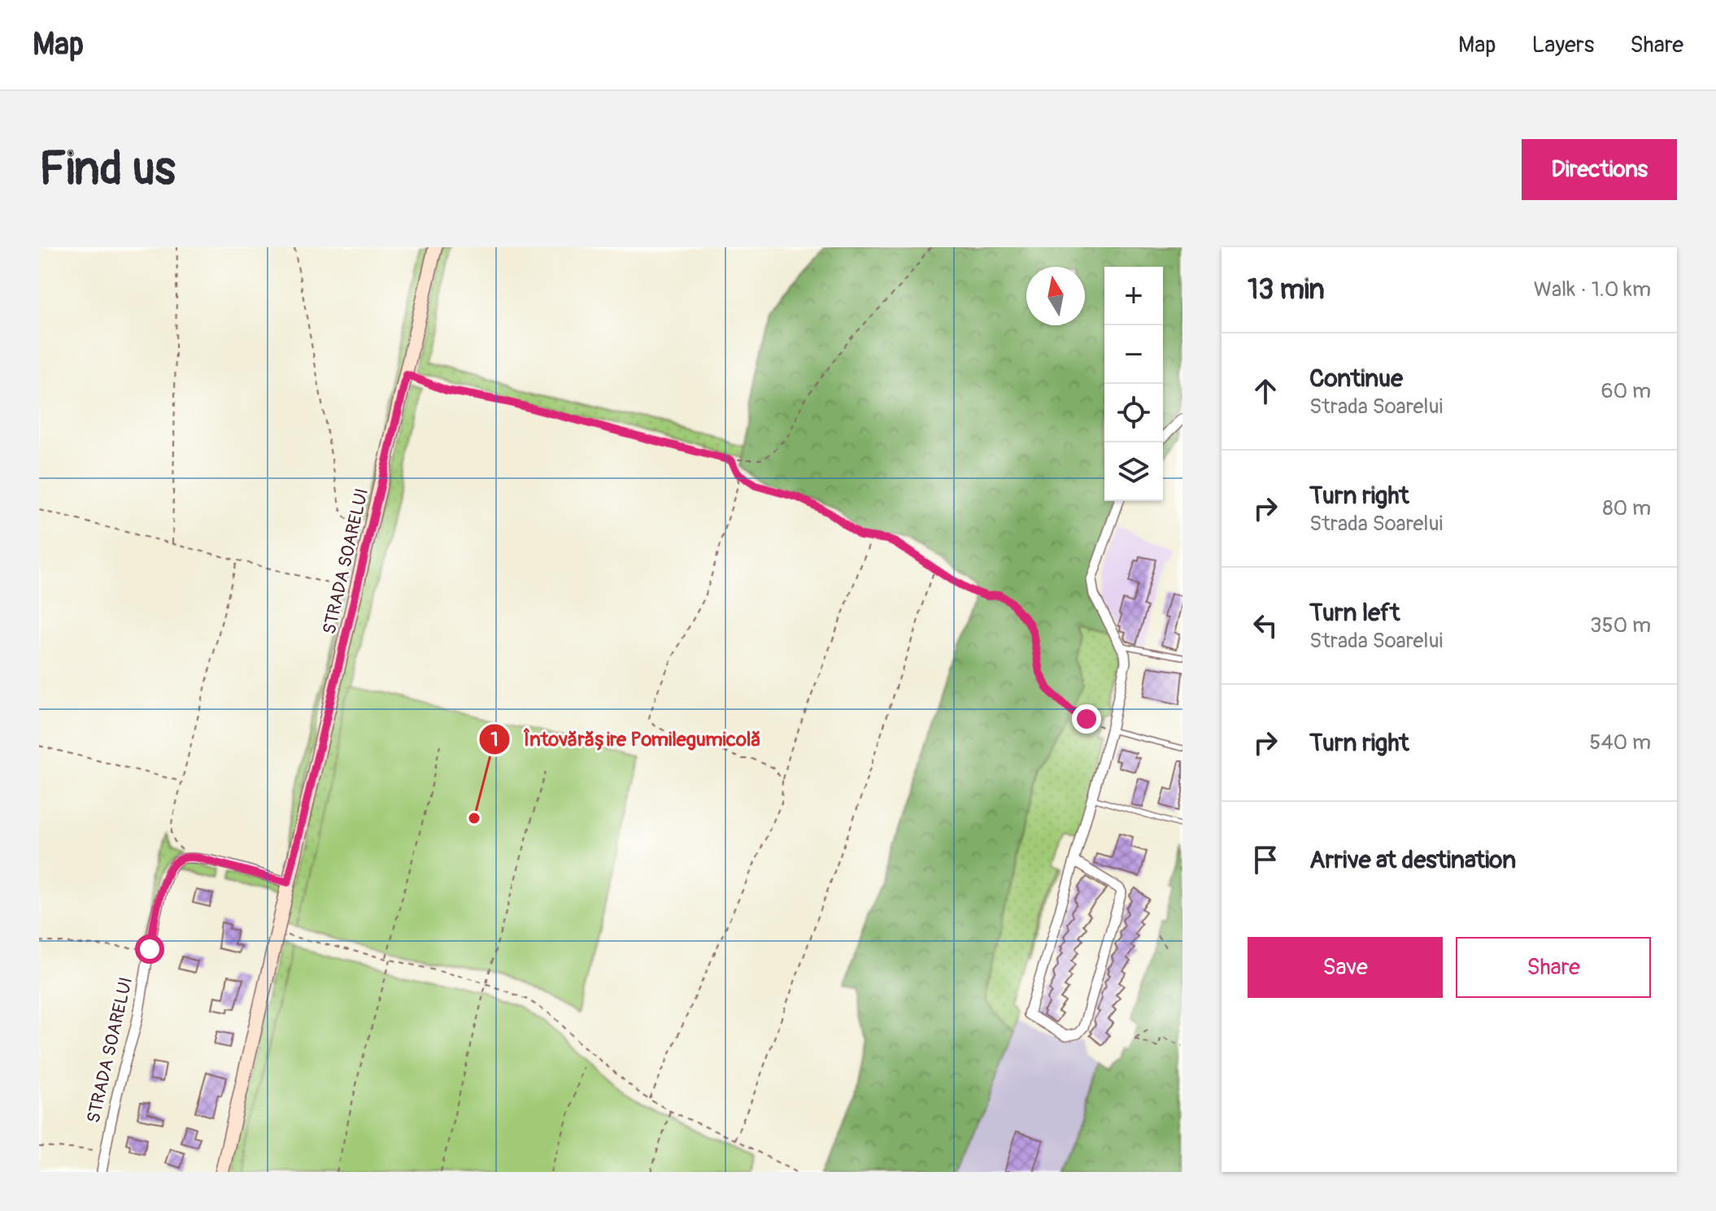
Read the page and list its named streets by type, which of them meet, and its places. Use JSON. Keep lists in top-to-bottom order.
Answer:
{
  "streets": {
    "street": ["STRADA SOARELUI"]
  },
  "places": ["Întovărășire Pomilegumicolă"],
  "north": "top",
  "page": {
    "header": "Map",
    "nav": ["Map", "Layers", "Share"],
    "buttons": [
      "Directions",
      ["Save", "Share"]
    ],
    "title": "Find us",
    "heading": ["13 min", "Walk · 1.0 km"],
    "map_buttons": ["+", "−"],
    "list": [
      ["Continue", "Strada Soarelui", "60 m"],
      ["Turn right", "Strada Soarelui", "80 m"],
      ["Turn left", "Strada Soarelui", "350 m"],
      ["Turn right", "540 m"],
      "Arrive at destination"
    ]
  }
}
